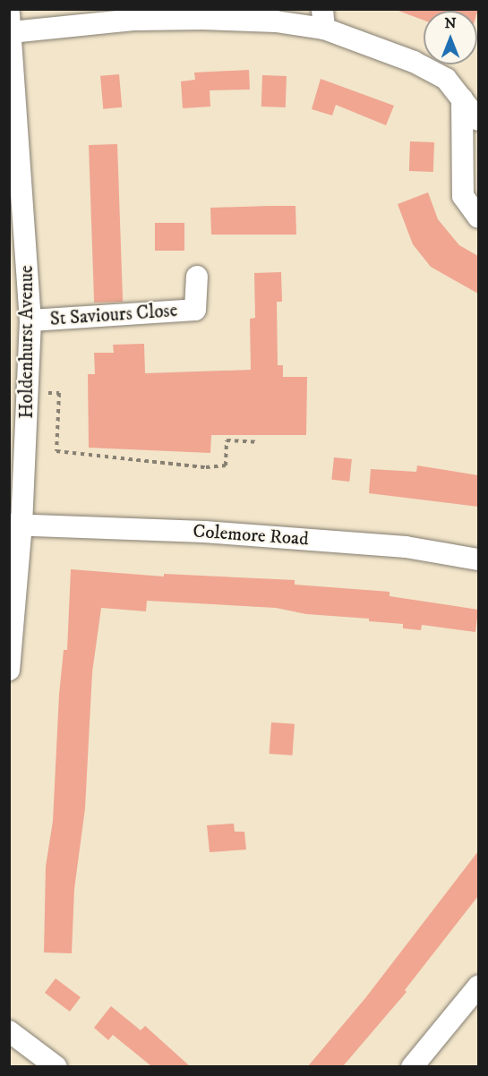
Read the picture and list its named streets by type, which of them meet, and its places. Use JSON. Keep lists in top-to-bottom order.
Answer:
{
  "streets": {
    "street": ["St Saviours Close", "Holdenhurst Avenue", "Colemore Road"]
  },
  "crossings": [
    ["St Saviours Close", "Holdenhurst Avenue"],
    ["Holdenhurst Avenue", "Colemore Road"]
  ],
  "north": "top"
}
